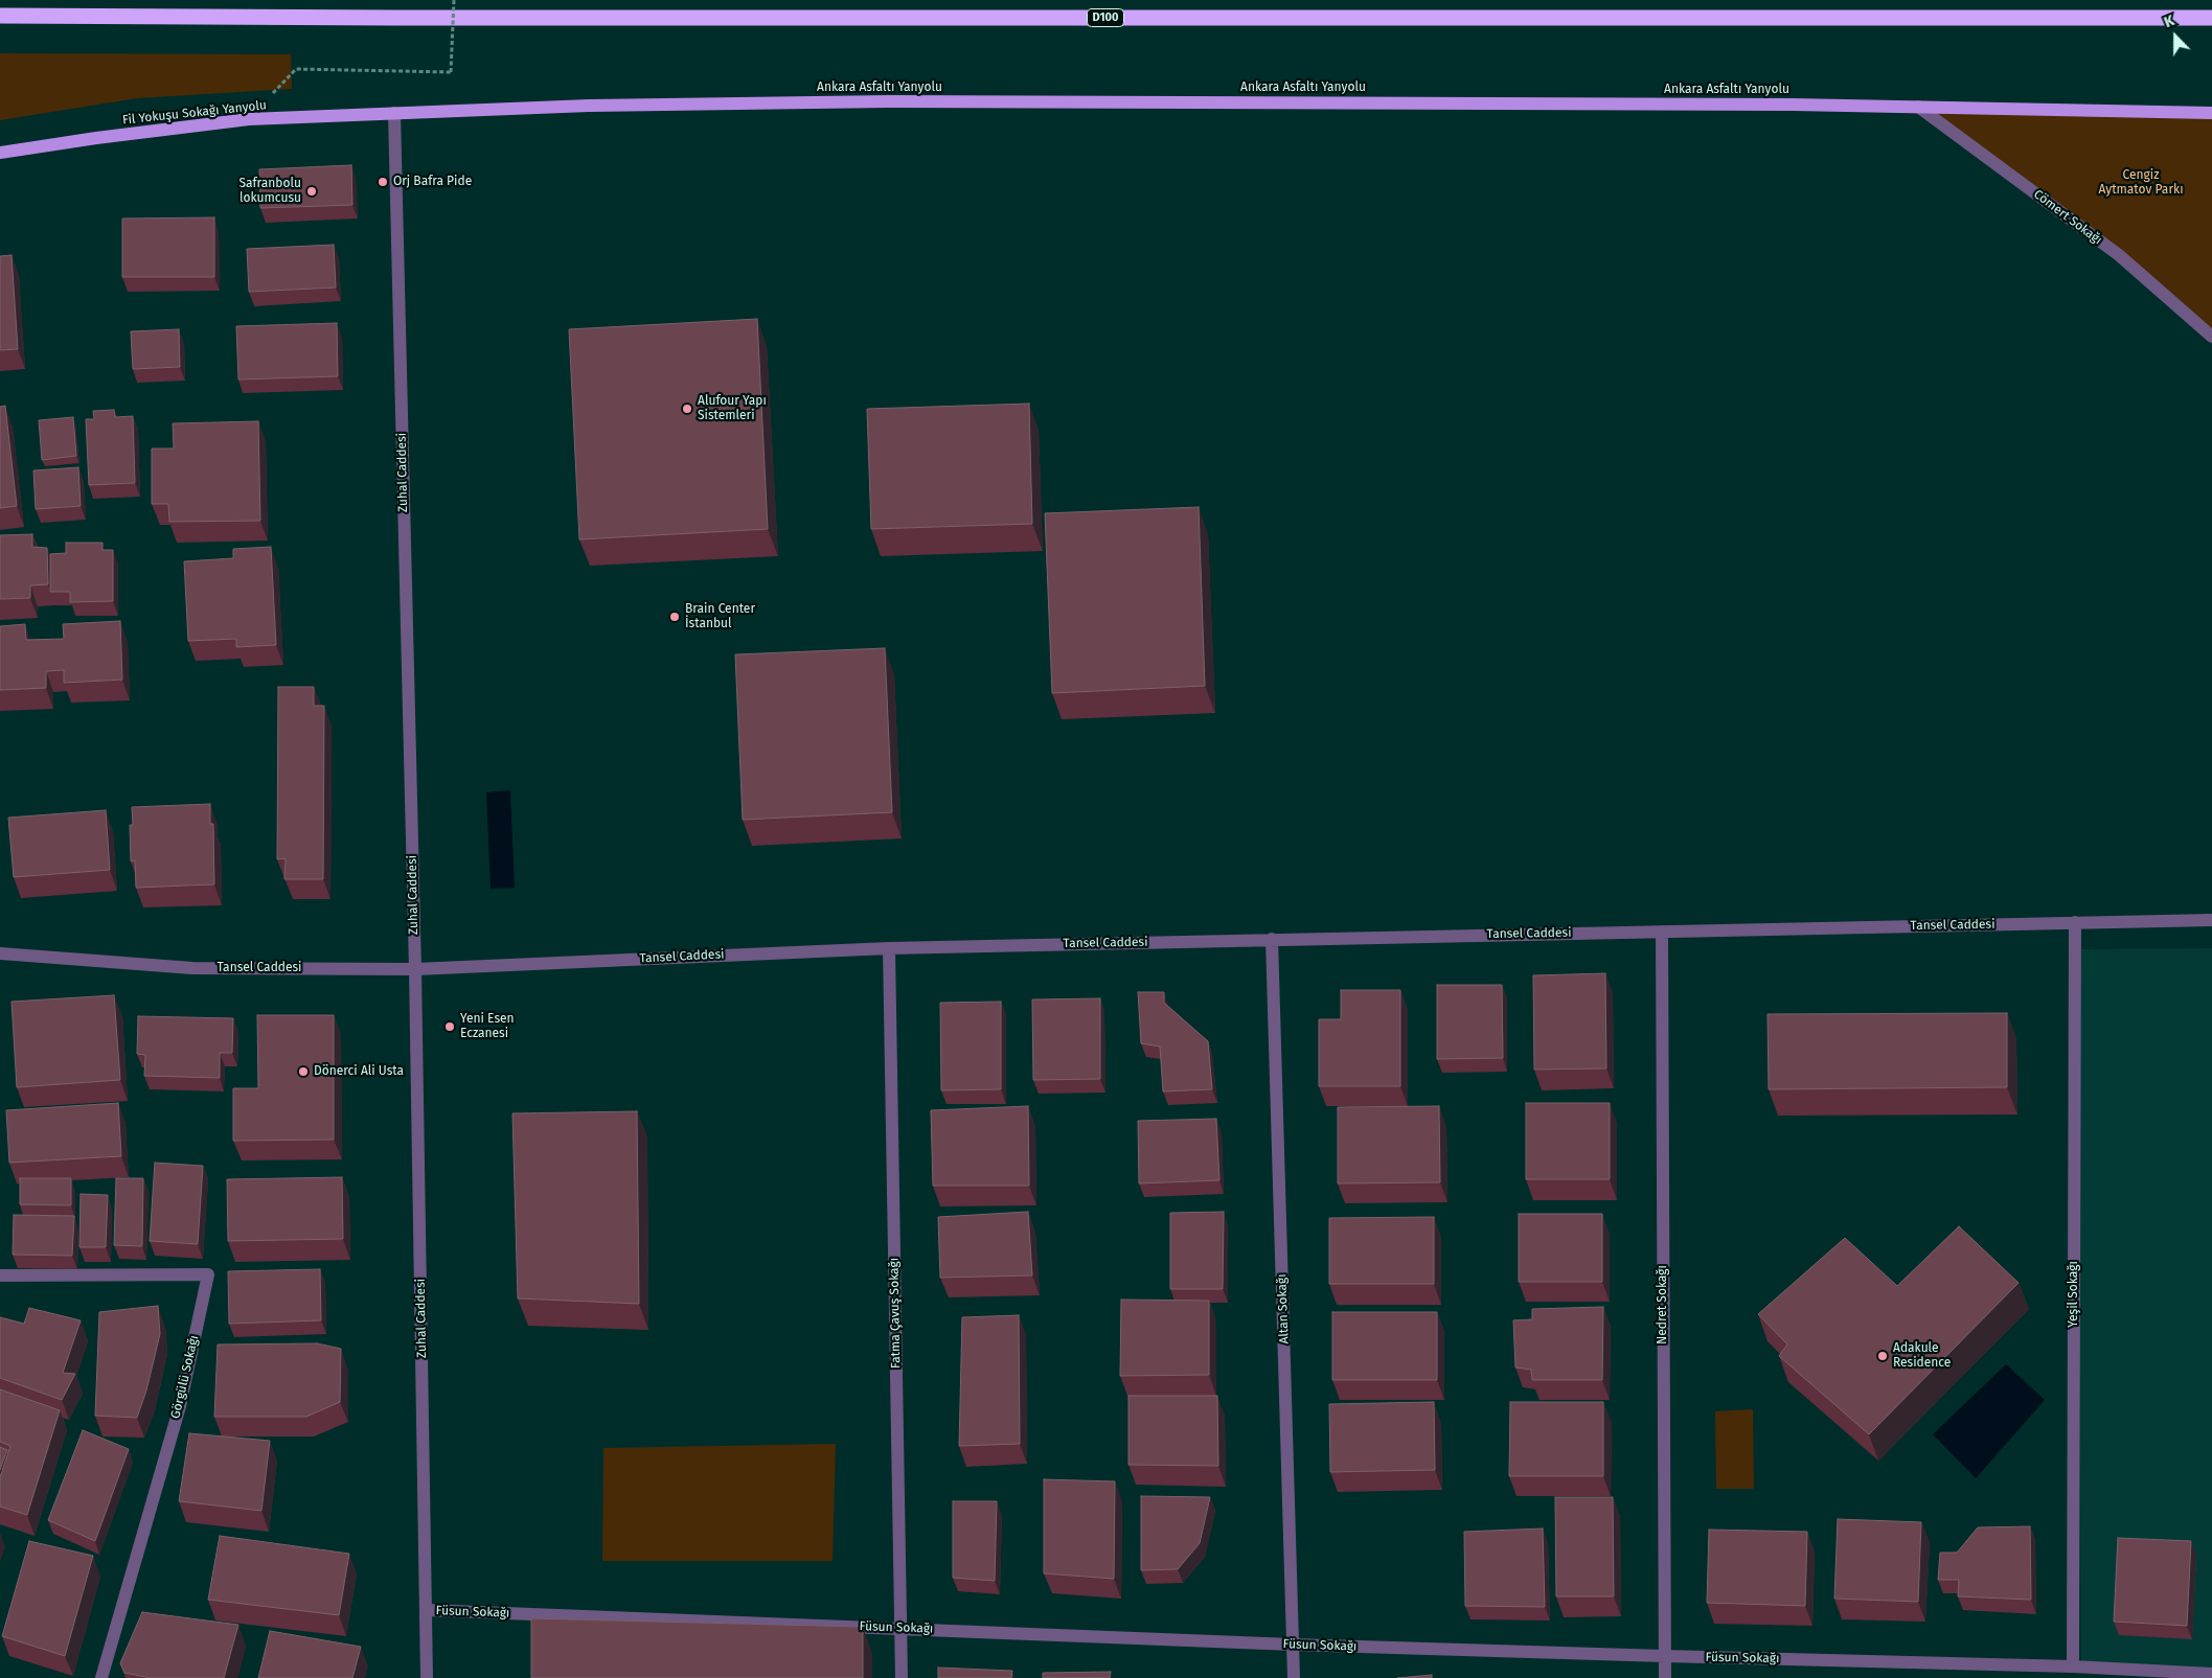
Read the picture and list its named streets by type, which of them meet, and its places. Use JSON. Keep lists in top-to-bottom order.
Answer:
{
  "streets": {
    "highway": ["D100"],
    "main road": ["Ankara Asfaltı Yanyolu", "Fil Yokuşu Sokağı Yanyolu"],
    "street": [
      "Cömert Sokağı",
      "Zuhal Caddesi",
      "Tansel Caddesi",
      "Yeşil Sokağı",
      "Nedret Sokağı",
      "Altan Sokağı",
      "Fatma Çavuş Sokağı",
      "Görgülü Sokağı",
      "Füsun Sokağı"
    ]
  },
  "crossings": [
    ["Ankara Asfaltı Yanyolu", "Fil Yokuşu Sokağı Yanyolu"],
    ["Ankara Asfaltı Yanyolu", "Cömert Sokağı"],
    ["Ankara Asfaltı Yanyolu", "Zuhal Caddesi"],
    ["Fil Yokuşu Sokağı Yanyolu", "Zuhal Caddesi"],
    ["Zuhal Caddesi", "Tansel Caddesi"],
    ["Zuhal Caddesi", "Füsun Sokağı"],
    ["Tansel Caddesi", "Yeşil Sokağı"],
    ["Tansel Caddesi", "Nedret Sokağı"],
    ["Tansel Caddesi", "Altan Sokağı"],
    ["Tansel Caddesi", "Fatma Çavuş Sokağı"],
    ["Yeşil Sokağı", "Füsun Sokağı"],
    ["Nedret Sokağı", "Füsun Sokağı"],
    ["Altan Sokağı", "Füsun Sokağı"],
    ["Fatma Çavuş Sokağı", "Füsun Sokağı"]
  ],
  "parks": ["Cengiz Aytmatov Parkı"],
  "places": [
    "Orj Bafra Pide",
    "Safranbolu lokumcusu",
    "Alufour Yapı Sistemleri",
    "Brain Center İstanbul",
    "Yeni Esen Eczanesi",
    "Dönerci Ali Usta",
    "Adakule Residence"
  ],
  "north": "top"
}
